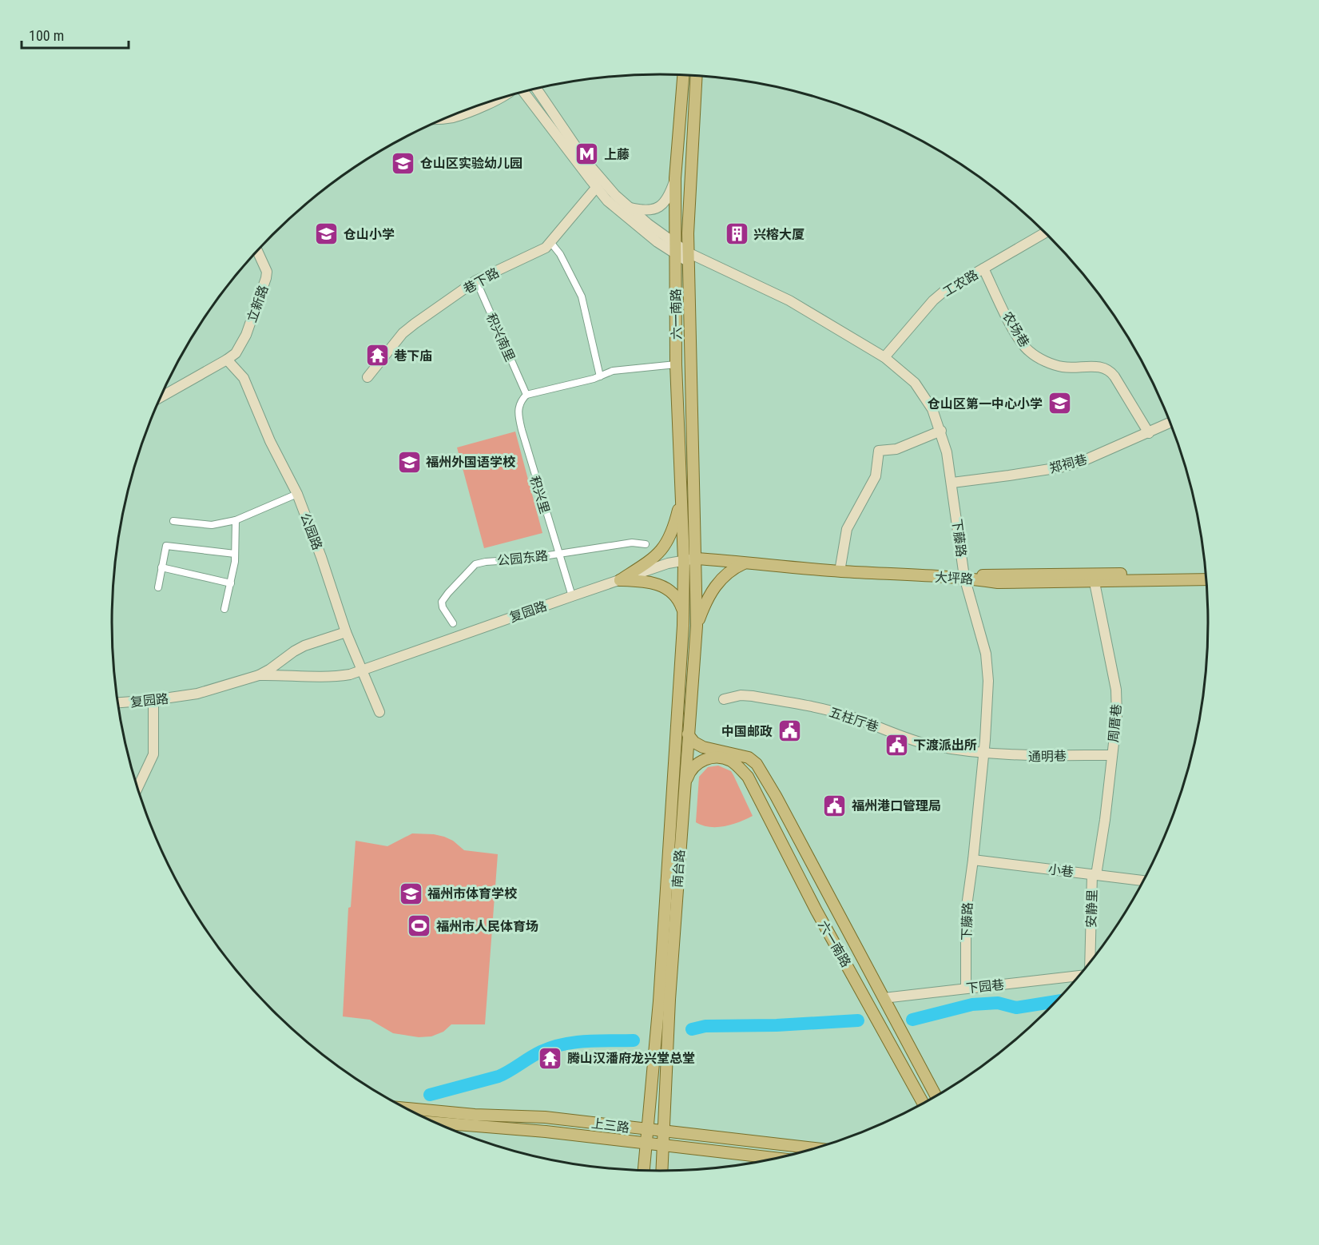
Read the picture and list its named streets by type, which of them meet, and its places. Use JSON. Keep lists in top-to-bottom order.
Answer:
{
  "streets": {
    "main road": [
      "六一南路",
      "大坪路",
      "南台路",
      "上三路"
    ],
    "street": [
      "巷下路",
      "工农路",
      "立新路",
      "农场巷",
      "积兴南里",
      "郑祠巷",
      "积兴里",
      "公园路",
      "下藤路",
      "公园东路",
      "复园路",
      "五柱厅巷",
      "周厝巷",
      "通明巷",
      "小巷",
      "安静里",
      "下园巷"
    ]
  },
  "crossings": [
    ["巷下路", "积兴南里"],
    ["工农路", "农场巷"],
    ["工农路", "下藤路"],
    ["立新路", "公园路"],
    ["六一南路", "下藤路"],
    ["六一南路", "大坪路"],
    ["六一南路", "复园路"],
    ["六一南路", "南台路"],
    ["六一南路", "下园巷"],
    ["农场巷", "郑祠巷"],
    ["积兴南里", "积兴里"],
    ["郑祠巷", "下藤路"],
    ["积兴里", "公园东路"],
    ["积兴里", "复园路"],
    ["公园路", "复园路"],
    ["下藤路", "大坪路"],
    ["下藤路", "五柱厅巷"],
    ["下藤路", "通明巷"],
    ["下藤路", "小巷"],
    ["下藤路", "下园巷"],
    ["大坪路", "复园路"],
    ["大坪路", "周厝巷"],
    ["大坪路", "南台路"],
    ["复园路", "南台路"],
    ["五柱厅巷", "通明巷"],
    ["周厝巷", "通明巷"],
    ["周厝巷", "小巷"],
    ["周厝巷", "安静里"],
    ["南台路", "上三路"],
    ["小巷", "安静里"]
  ],
  "places": {
    "metro station": ["上藤"],
    "school or university": [
      "仓山区实验幼儿园",
      "仓山小学",
      "仓山区第一中心小学",
      "福州外国语学校",
      "福州市体育学校"
    ],
    "building": ["兴榕大厦"],
    "temple": ["巷下庙", "腾山汉潘府龙兴堂总堂"],
    "public building": ["中国邮政", "下渡派出所", "福州港口管理局"],
    "sports": ["福州市人民体育场"]
  },
  "scale_bar": "100 m"
}
